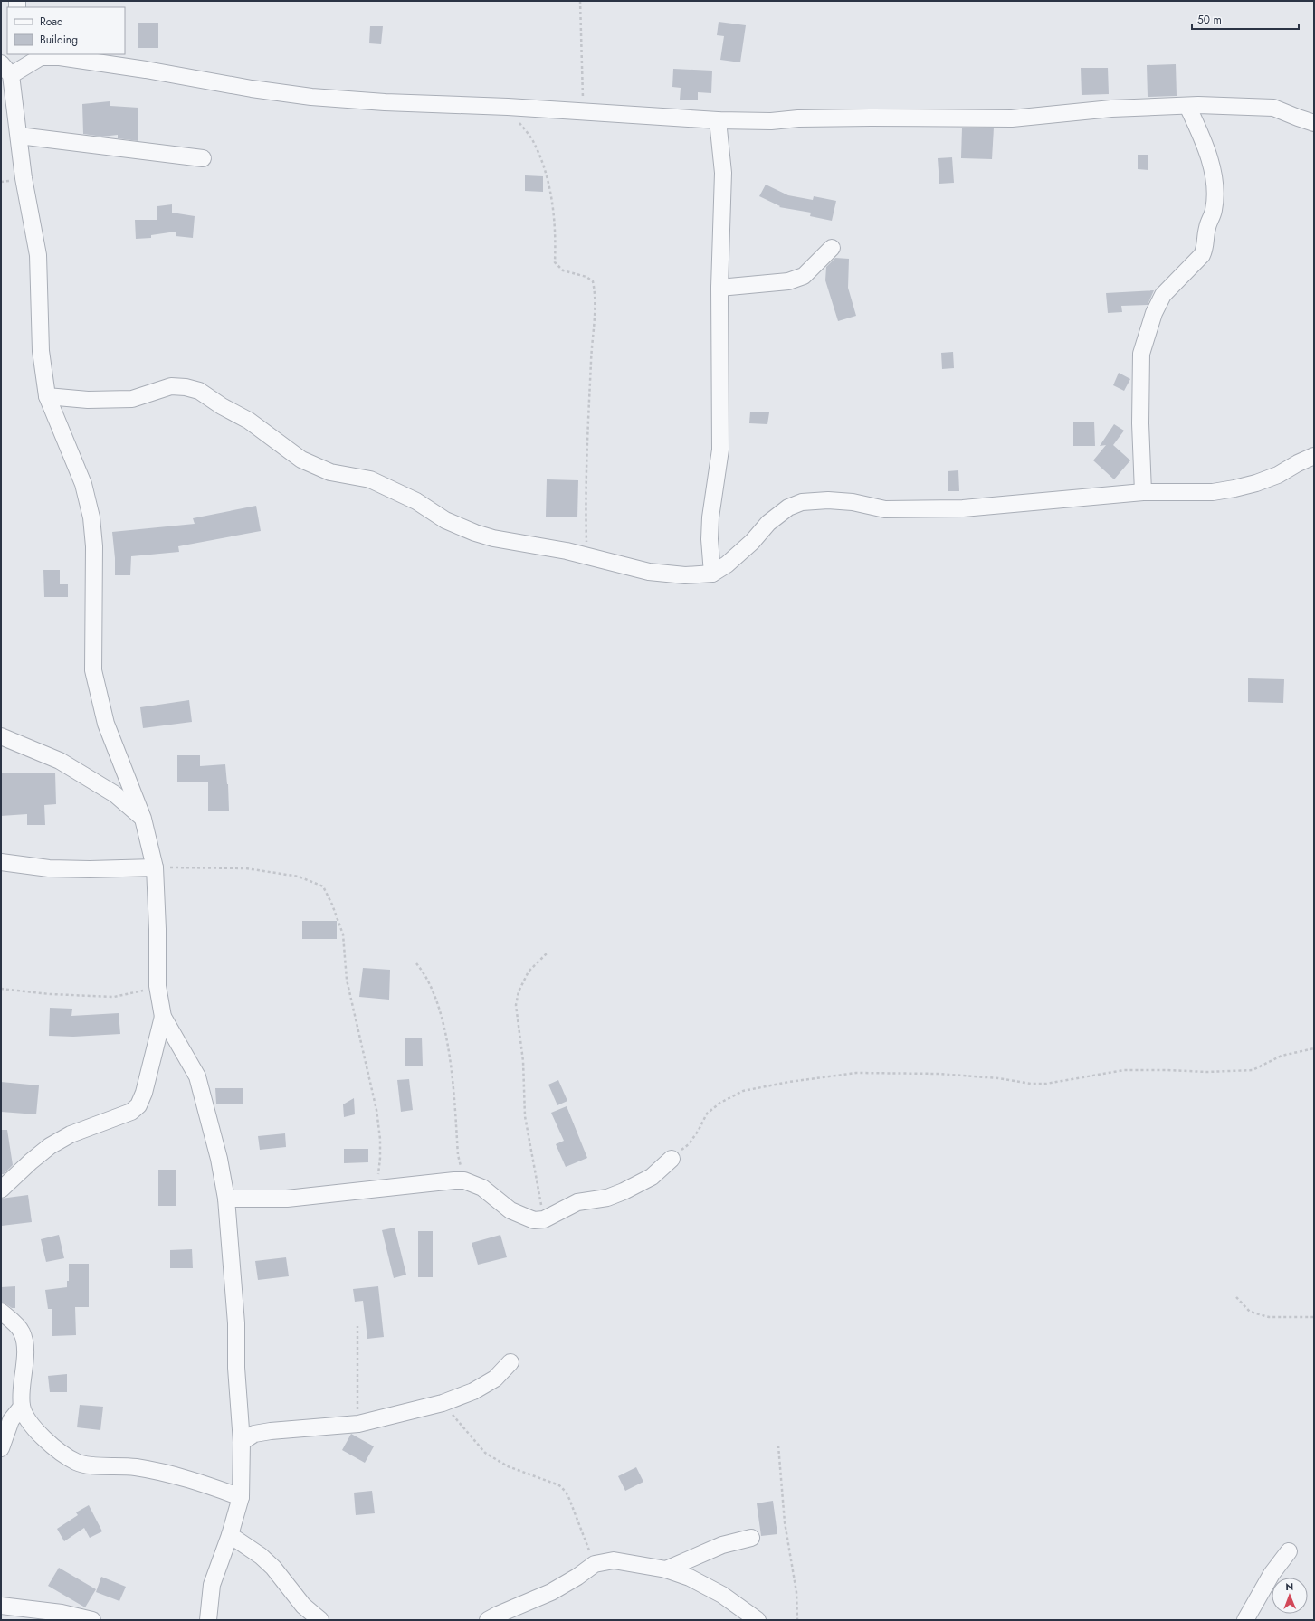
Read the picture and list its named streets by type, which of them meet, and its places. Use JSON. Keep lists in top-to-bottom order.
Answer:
{
  "legend": ["Road", "Building"],
  "scale_bar": "50 m",
  "north": "top"
}
